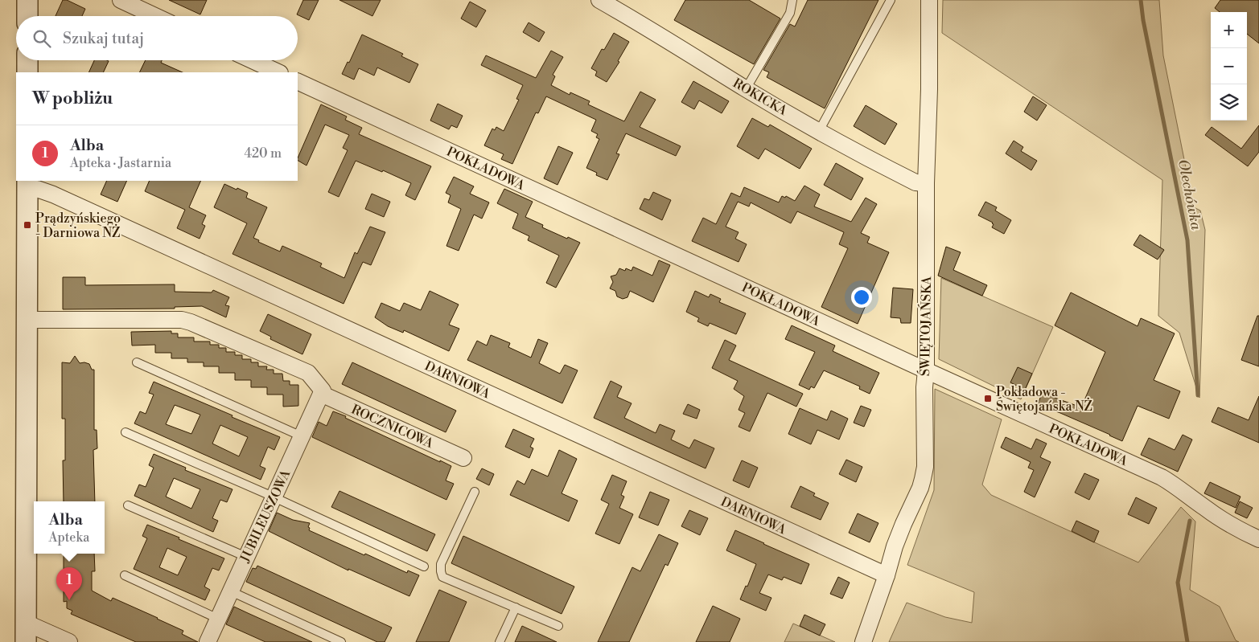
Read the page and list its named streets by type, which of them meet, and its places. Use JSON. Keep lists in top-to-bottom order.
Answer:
{
  "streets": {
    "street": [
      "ROKICKA",
      "POKŁADOWA",
      "ŚWIĘTOJAŃSKA",
      "DARNIOWA",
      "ROCZNICOWA",
      "JUBILEUSZOWA"
    ]
  },
  "crossings": [
    ["ROKICKA", "ŚWIĘTOJAŃSKA"],
    ["POKŁADOWA", "ŚWIĘTOJAŃSKA"],
    ["ŚWIĘTOJAŃSKA", "DARNIOWA"],
    ["ROCZNICOWA", "JUBILEUSZOWA"]
  ],
  "water": ["Olechówka"],
  "places": {
    "transit": ["Prądzyńskiego - Darniowa NŻ", "Pokładowa - Świętojańska NŻ"]
  },
  "page": {
    "map_buttons": ["+", "−"],
    "search": "Szukaj tutaj",
    "heading": "W pobliżu",
    "list": [
      {
        "mark": "1",
        "name": "Alba",
        "note": "Apteka · Jastarnia",
        "value": "420 m"
      }
    ],
    "popup": ["Alba", "Apteka"],
    "pins": "1"
  }
}
